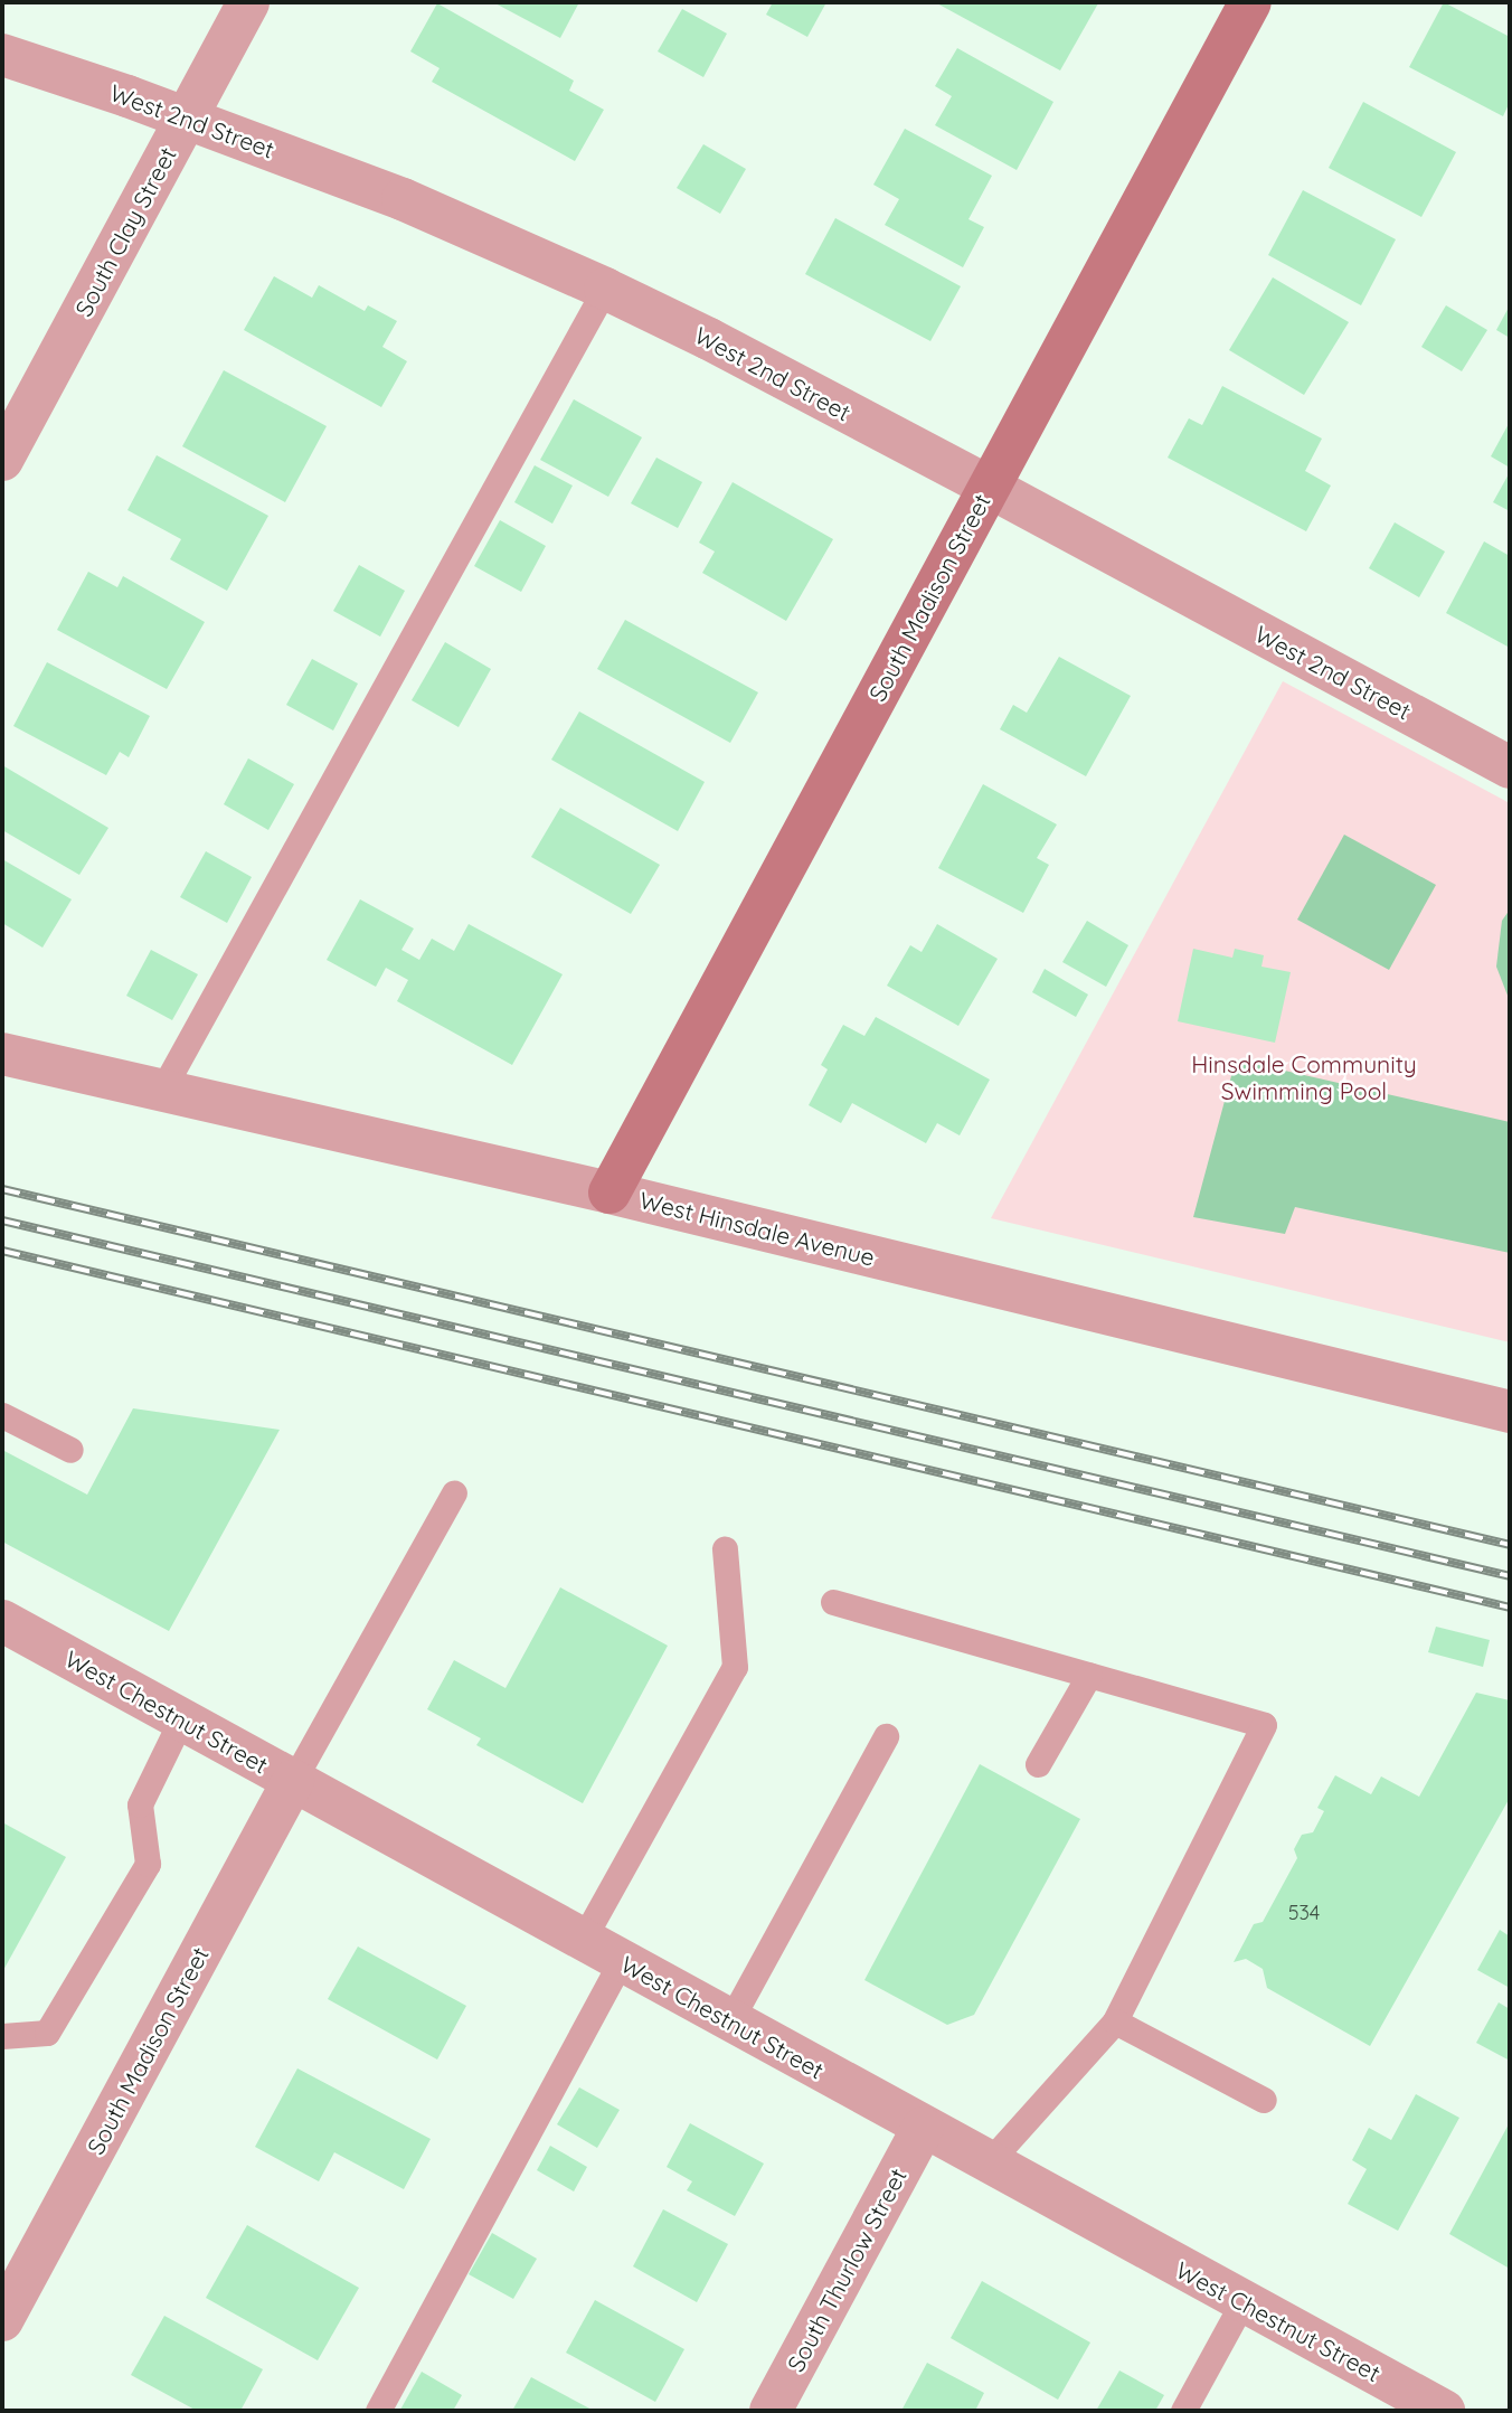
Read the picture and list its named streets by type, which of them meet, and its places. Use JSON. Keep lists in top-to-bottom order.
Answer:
{
  "streets": {
    "street": [
      "West 2nd Street",
      "South Clay Street",
      "South Madison Street",
      "West Hinsdale Avenue",
      "West Chestnut Street",
      "South Thurlow Street"
    ]
  },
  "crossings": [
    ["West 2nd Street", "South Clay Street"],
    ["West 2nd Street", "South Madison Street"],
    ["South Madison Street", "West Hinsdale Avenue"],
    ["South Madison Street", "West Chestnut Street"],
    ["West Chestnut Street", "South Thurlow Street"]
  ],
  "parks": ["Hinsdale Community Swimming Pool"],
  "house_numbers": ["534"]
}
